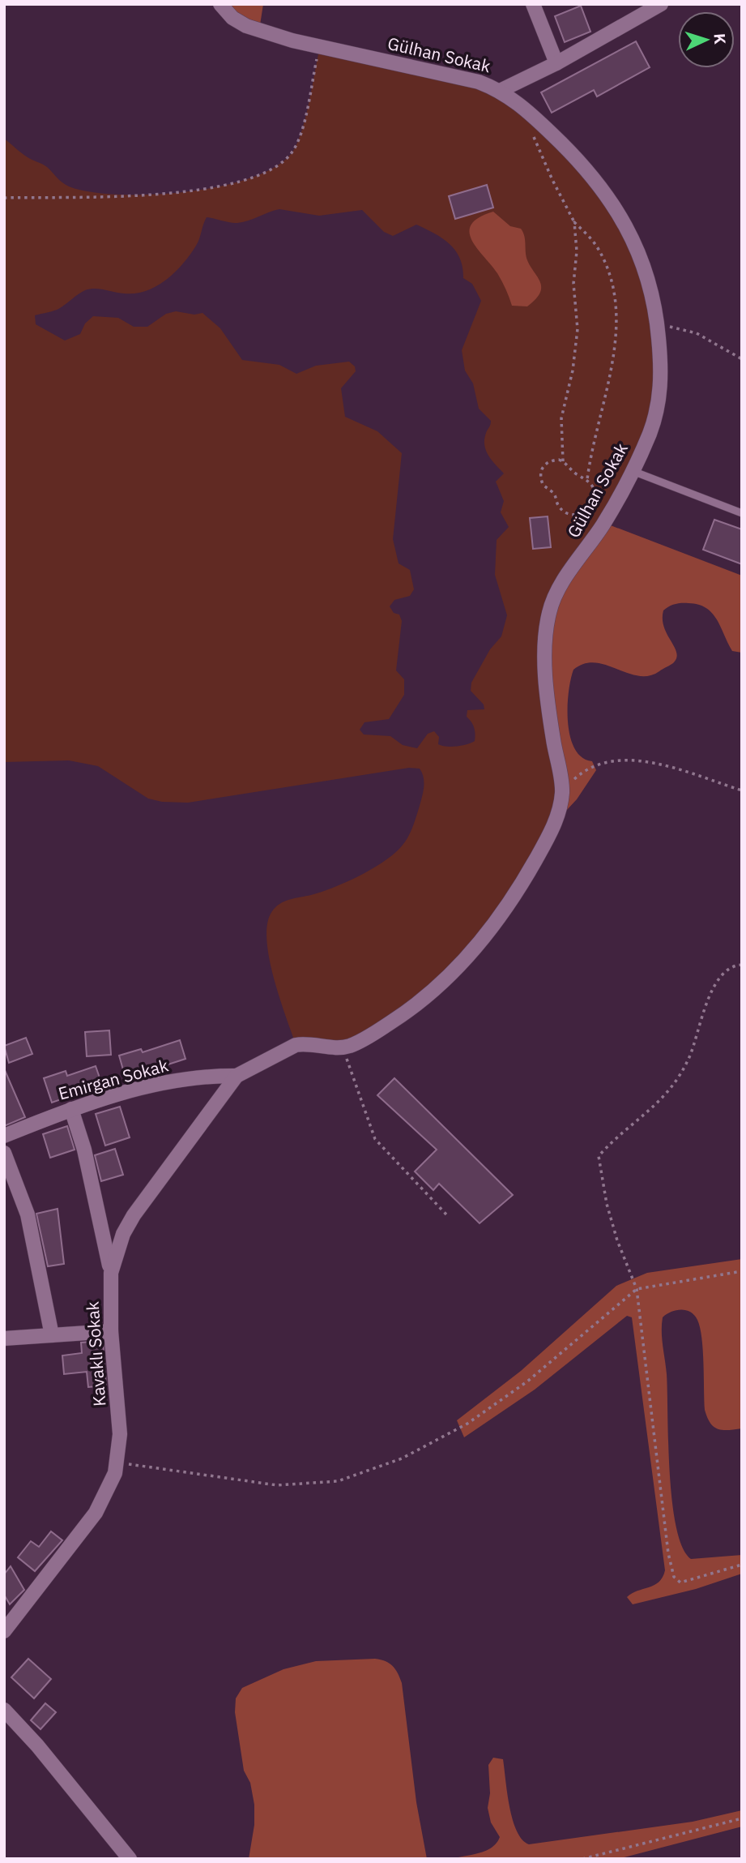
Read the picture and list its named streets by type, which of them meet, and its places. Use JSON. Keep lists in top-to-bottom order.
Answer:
{
  "streets": {
    "street": ["Gülhan Sokak", "Emirgan Sokak", "Kavaklı Sokak"]
  },
  "crossings": [
    ["Emirgan Sokak", "Kavaklı Sokak"]
  ],
  "north": "right"
}
